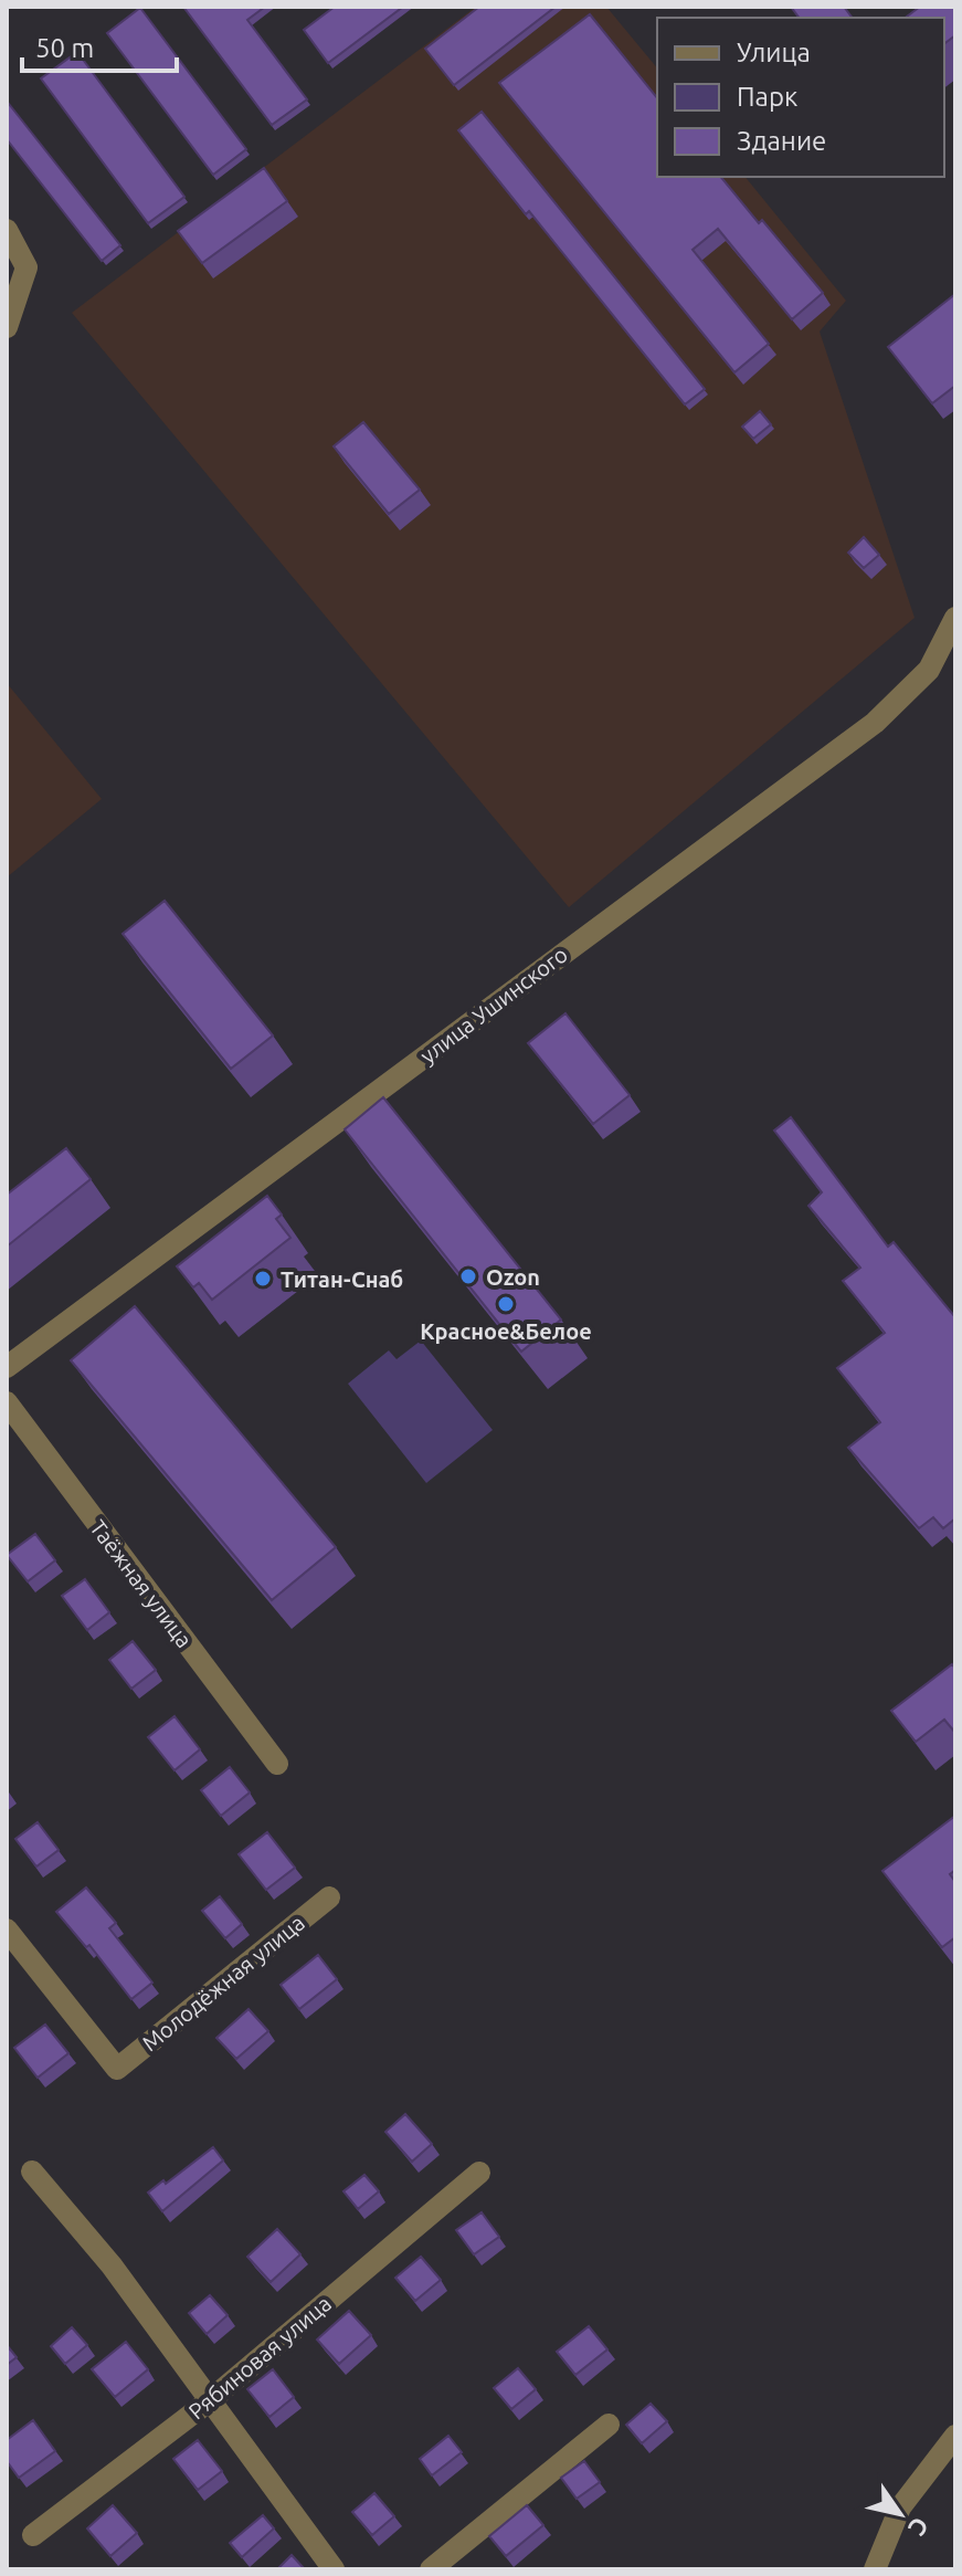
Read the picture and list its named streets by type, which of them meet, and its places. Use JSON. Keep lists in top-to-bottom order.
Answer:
{
  "streets": {
    "street": [
      "улица Ушинского",
      "Таёжная улица",
      "Молодёжная улица",
      "Рябиновая улица"
    ]
  },
  "places": ["Ozon", "Титан-Снаб", "Красное&Белое"],
  "legend": ["Улица", "Парк", "Здание"],
  "scale_bar": "50 m",
  "north": "bottom right"
}
